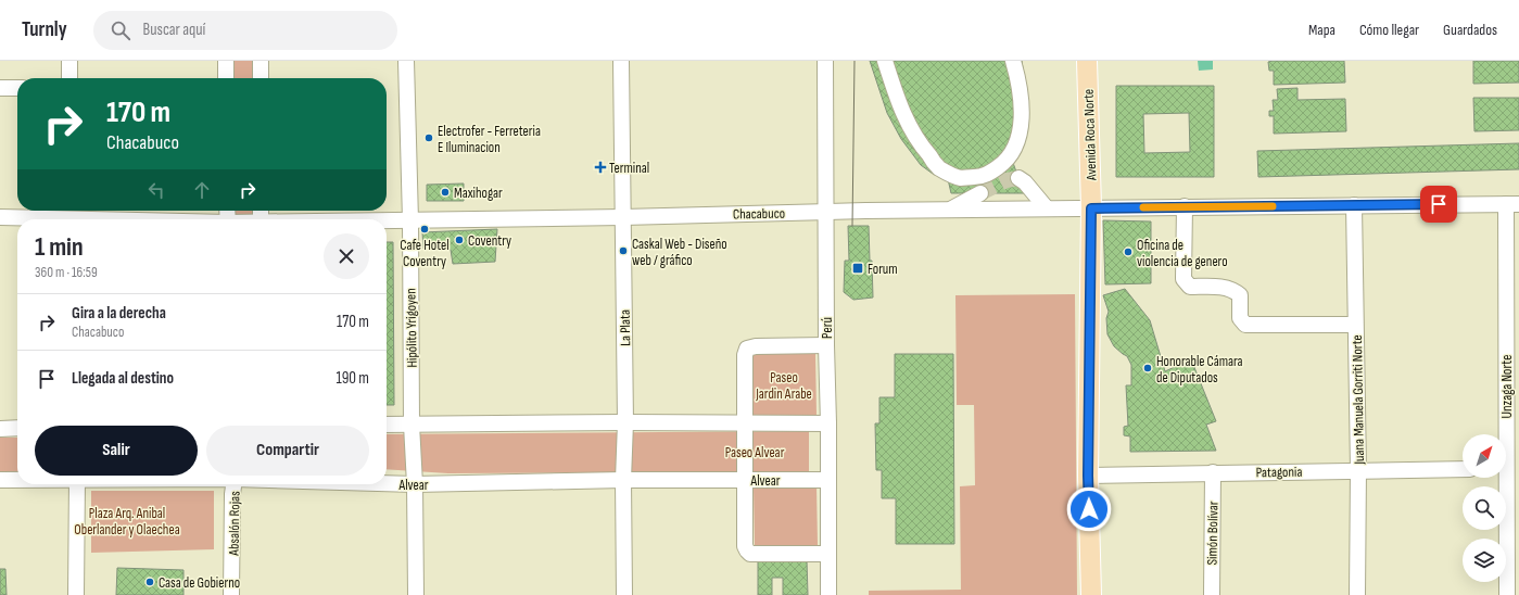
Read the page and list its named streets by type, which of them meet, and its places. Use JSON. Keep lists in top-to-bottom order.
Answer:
{
  "streets": {
    "main road": ["Avenida Roca Norte"],
    "street": [
      "Chacabuco",
      "Hipólito Yrigoyen",
      "La Plata",
      "Perú",
      "Unzaga Norte",
      "Juana Manuela Gorriti Norte",
      "Patagonia",
      "Alvear",
      "Absalón Rojas",
      "Simón Bolívar"
    ]
  },
  "crossings": [
    ["Avenida Roca Norte", "Chacabuco"],
    ["Avenida Roca Norte", "Patagonia"],
    ["Chacabuco", "Hipólito Yrigoyen"],
    ["Chacabuco", "La Plata"],
    ["Chacabuco", "Perú"],
    ["Chacabuco", "Unzaga Norte"],
    ["Chacabuco", "Juana Manuela Gorriti Norte"],
    ["Hipólito Yrigoyen", "Alvear"],
    ["La Plata", "Alvear"],
    ["Perú", "Alvear"],
    ["Juana Manuela Gorriti Norte", "Patagonia"],
    ["Patagonia", "Simón Bolívar"]
  ],
  "parks": ["Paseo Jardin Arabe", "Paseo Alvear", "Plaza Arq. Anibal Oberlander y Olaechea"],
  "places": {
    "other": [
      "Electrofer - Ferreteria E Iluminacion",
      "Maxihogar",
      "Cafe Hotel Coventry",
      "Coventry",
      "Caskal Web - Diseño web / gráfico",
      "Oficina de violencia de genero",
      "Honorable Cámara de Diputados",
      "Casa de Gobierno"
    ],
    "health": ["Terminal"],
    "transit": ["Forum"]
  },
  "north": "top right",
  "page": {
    "header": "Turnly",
    "search": "Buscar aquí",
    "nav": ["Mapa", "Cómo llegar", "Guardados"],
    "turn": ["170 m", "Chacabuco"],
    "heading": ["1 min", "360 m · 16:59"],
    "list": [
      {
        "name": "Gira a la derecha",
        "note": "Chacabuco",
        "value": "170 m"
      },
      {
        "name": "Llegada al destino",
        "value": "190 m"
      }
    ],
    "buttons": ["Salir", "Compartir"]
  }
}
